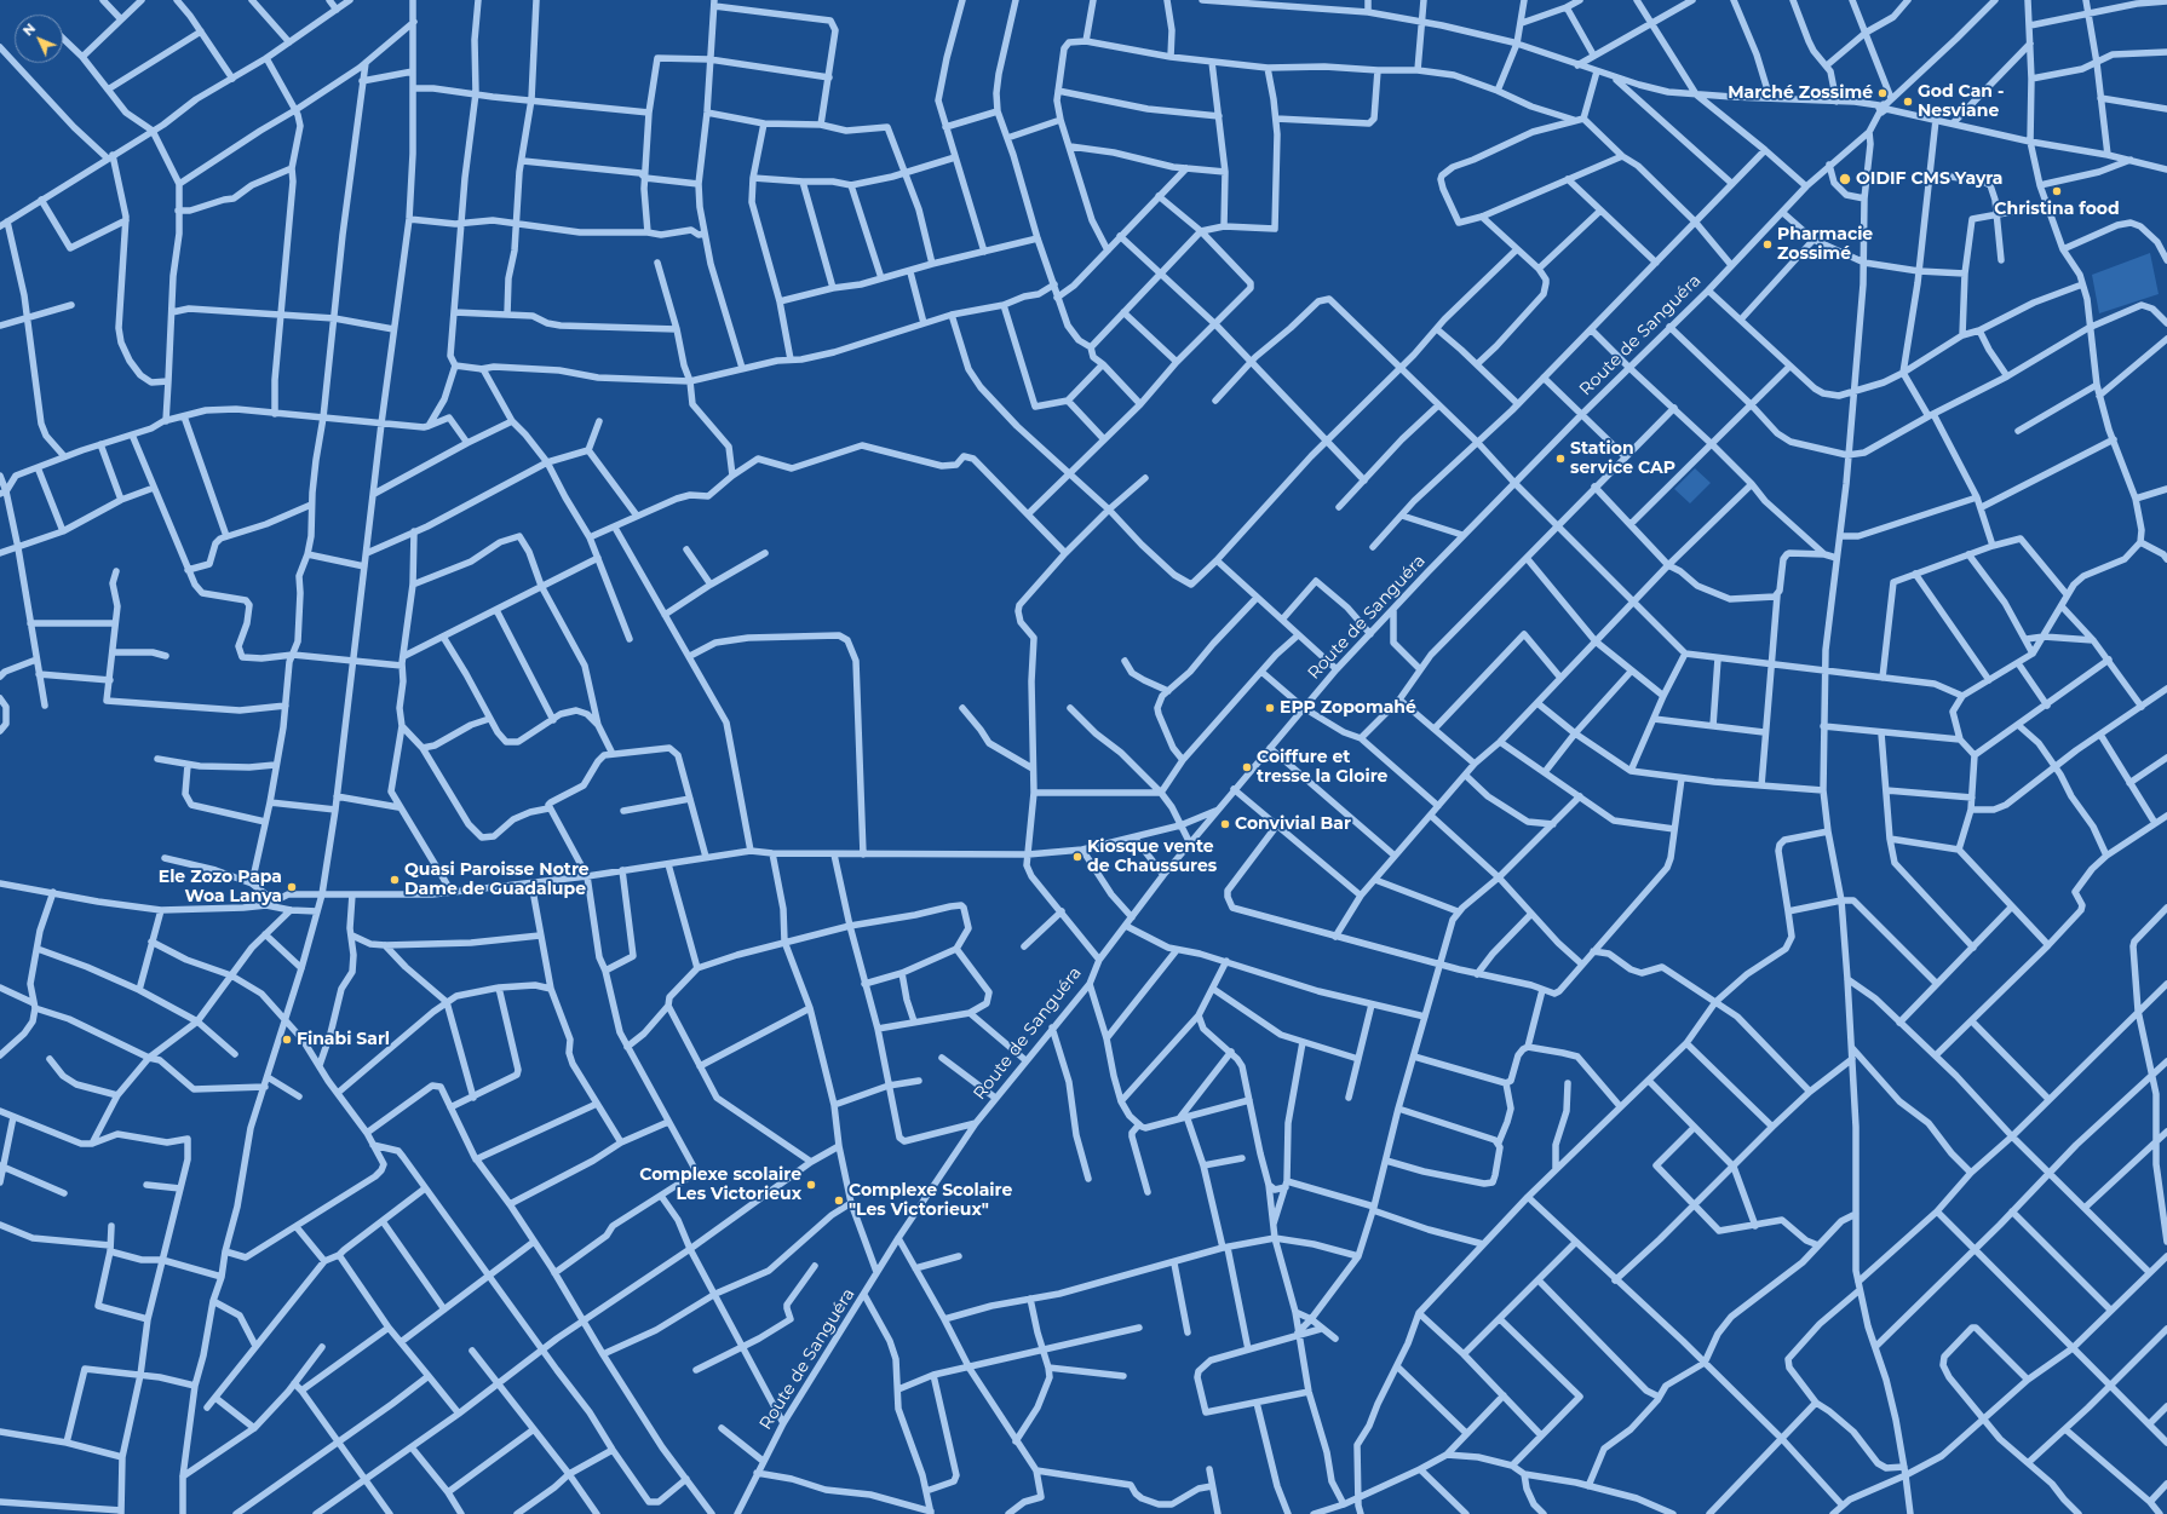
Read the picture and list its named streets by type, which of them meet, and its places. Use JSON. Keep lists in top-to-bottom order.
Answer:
{
  "streets": {
    "street": ["Route de Sanguéra"]
  },
  "places": [
    "Marché Zossimé",
    "God Can - Nesviane",
    "OIDIF CMS Yayra",
    "Christina food",
    "Pharmacie Zossimé",
    "Station service CAP",
    "EPP Zopomahé",
    "Coiffure et tresse la Gloire",
    "Convivial Bar",
    "Kiosque vente de Chaussures",
    "Quasi Paroisse Notre Dame de Guadalupe",
    "Ele Zozo Papa Woa Lanya",
    "Finabi Sarl",
    "Complexe scolaire Les Victorieux",
    "Complexe Scolaire \"Les Victorieux\""
  ],
  "north": "top left"
}
